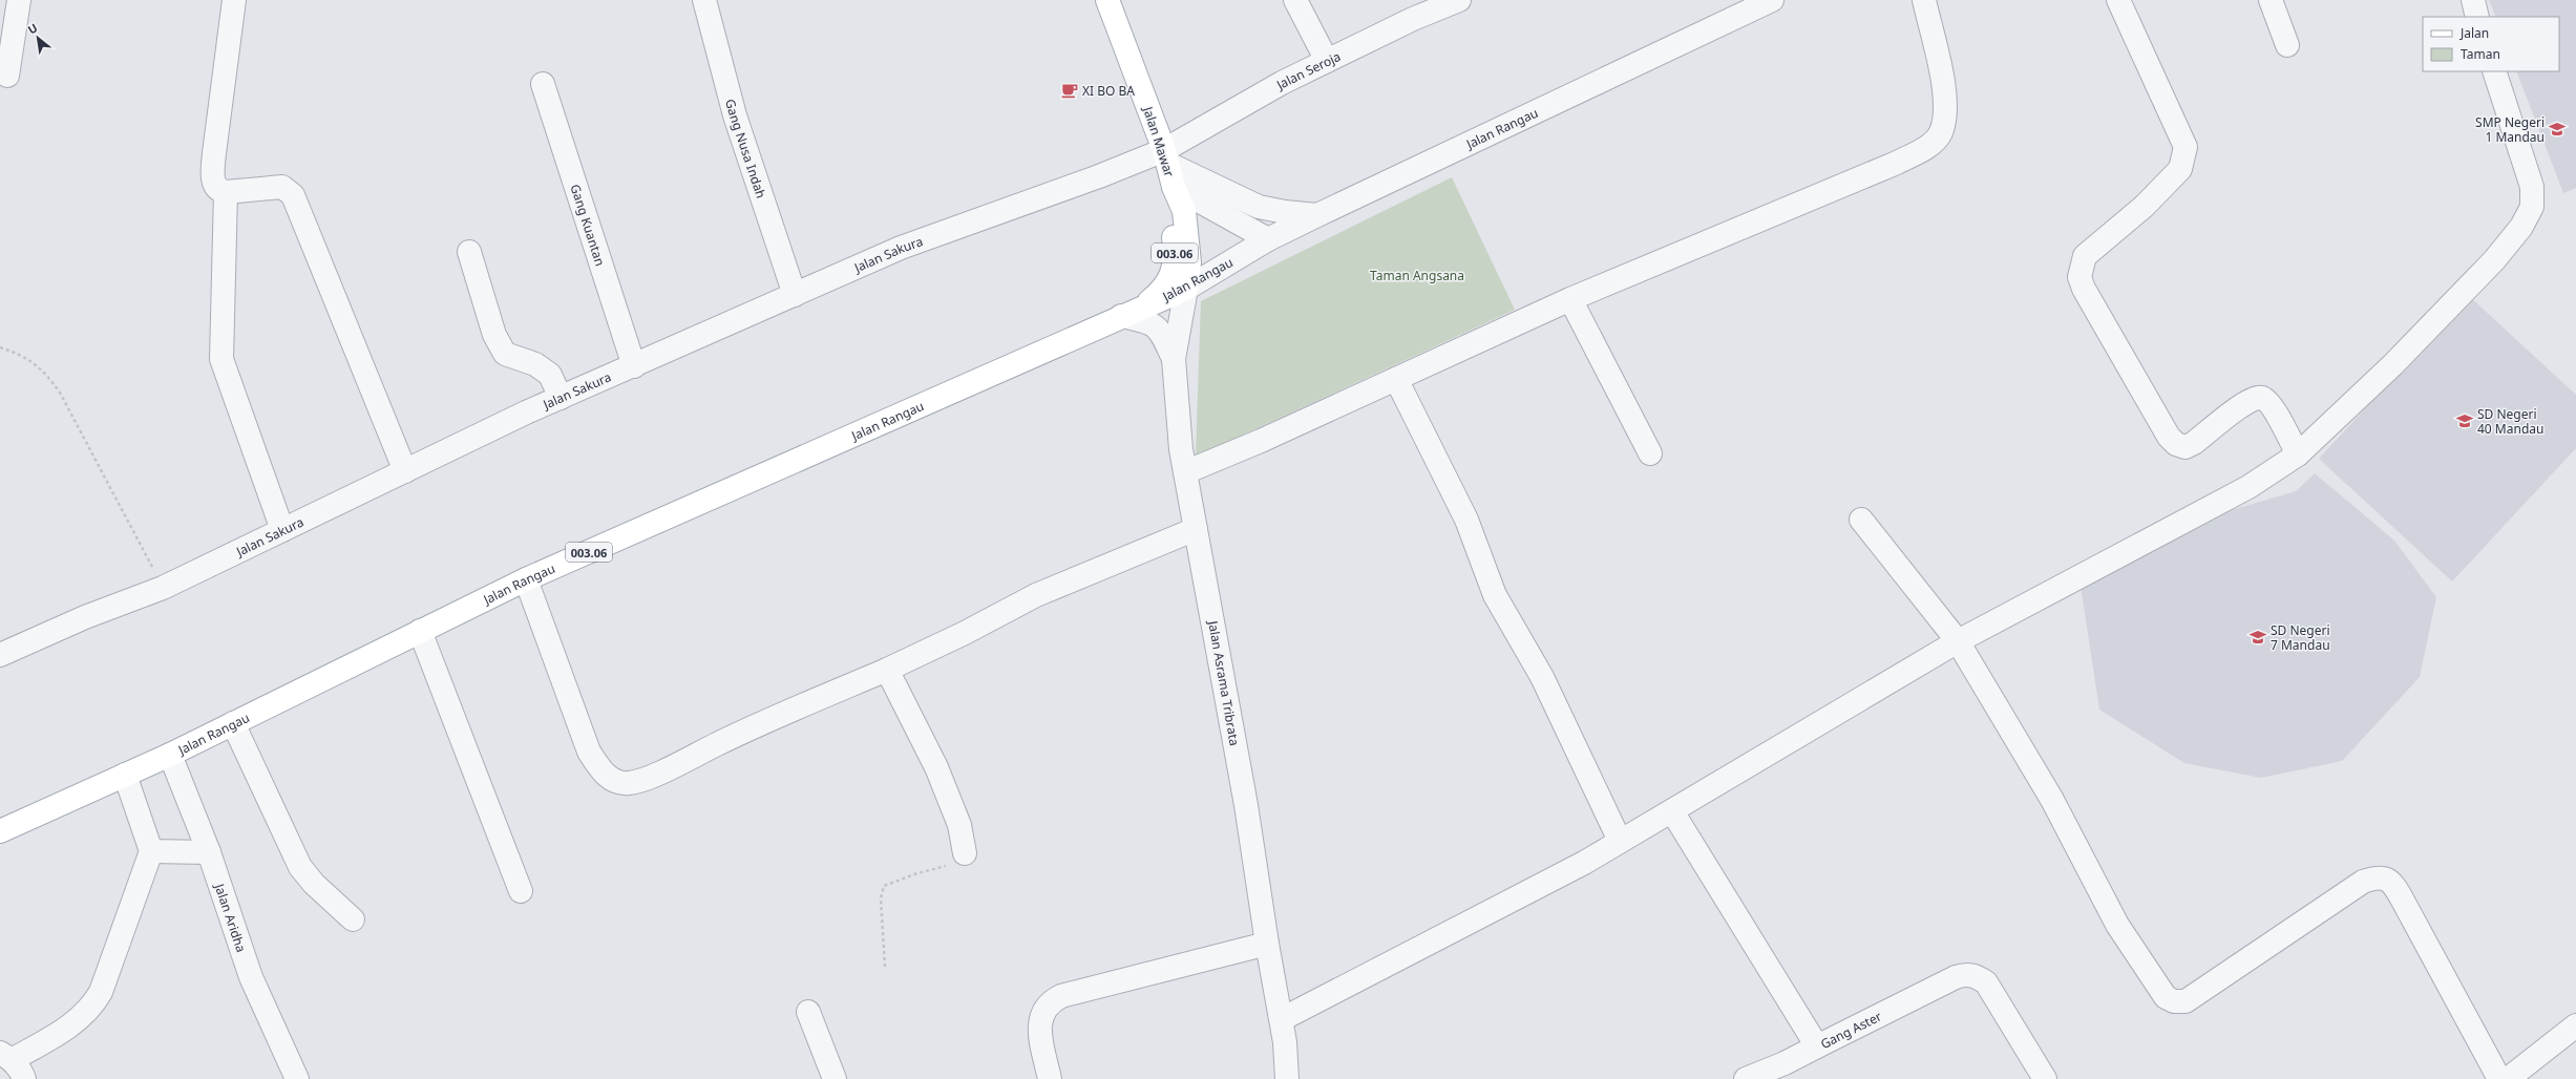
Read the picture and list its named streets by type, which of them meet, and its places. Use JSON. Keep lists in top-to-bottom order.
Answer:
{
  "streets": {
    "main road": ["Jalan Rangau", "Jalan Mawar", "003.06"],
    "street": [
      "Jalan Seroja",
      "Gang Nusa Indah",
      "Gang Kuantan",
      "Jalan Sakura",
      "Jalan Asrama Tribrata",
      "Jalan Aridha",
      "Gang Aster"
    ]
  },
  "crossings": [
    ["Jalan Seroja", "Jalan Mawar"],
    ["Jalan Seroja", "Jalan Sakura"],
    ["Jalan Rangau", "Jalan Mawar"],
    ["Jalan Rangau", "Jalan Asrama Tribrata"],
    ["Jalan Rangau", "Jalan Aridha"],
    ["Jalan Mawar", "Jalan Sakura"],
    ["Jalan Mawar", "Jalan Asrama Tribrata"],
    ["Gang Nusa Indah", "Jalan Sakura"],
    ["Gang Kuantan", "Jalan Sakura"]
  ],
  "parks": ["Taman Angsana"],
  "places": {
    "cafe": ["XI BO BA"],
    "school or university": ["SMP Negeri 1 Mandau", "SD Negeri 40 Mandau", "SD Negeri 7 Mandau"]
  },
  "legend": ["Jalan", "Taman"],
  "north": "top left"
}
